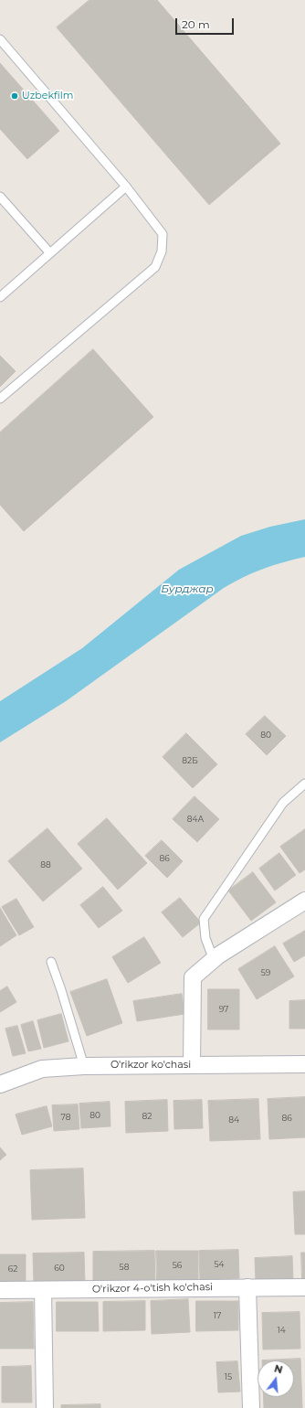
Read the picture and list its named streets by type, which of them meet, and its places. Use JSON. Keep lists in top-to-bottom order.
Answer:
{
  "streets": {
    "street": ["O'rikzor ko'chasi", "O'rikzor 4-o'tish ko'chasi"]
  },
  "water": ["Бурджар"],
  "places": ["Uzbekfilm"],
  "house_numbers": [
    "80",
    "82Б",
    "84А",
    "86",
    "88",
    "59",
    "97",
    "80",
    "82",
    "78",
    "86",
    "84",
    "54",
    "56",
    "58",
    "60",
    "62",
    "17",
    "14",
    "15"
  ],
  "scale_bar": "20 m",
  "north": "top"
}
